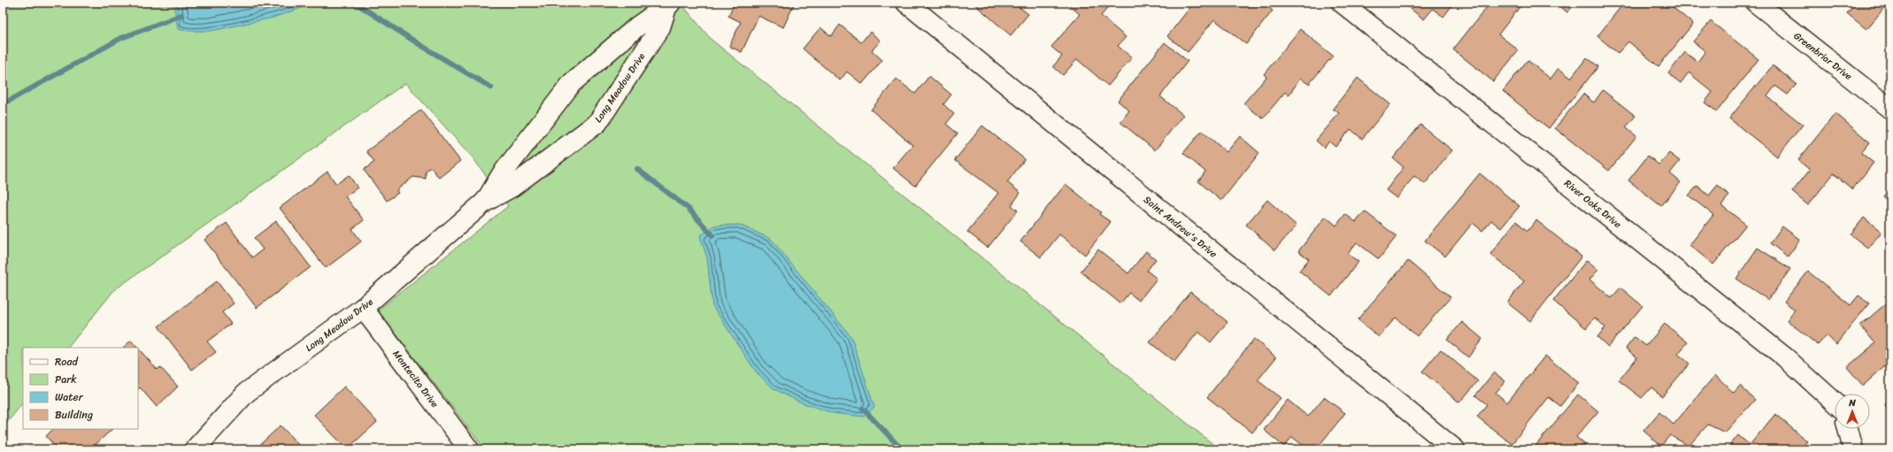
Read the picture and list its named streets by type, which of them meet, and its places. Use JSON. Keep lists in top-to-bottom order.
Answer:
{
  "streets": {
    "street": [
      "Greenbriar Drive",
      "Long Meadow Drive",
      "River Oaks Drive",
      "Saint Andrew's Drive",
      "Montecita Drive"
    ]
  },
  "crossings": [
    ["Long Meadow Drive", "Montecita Drive"]
  ],
  "legend": [
    "Road",
    "Park",
    "Water",
    "Building"
  ],
  "north": "top"
}
